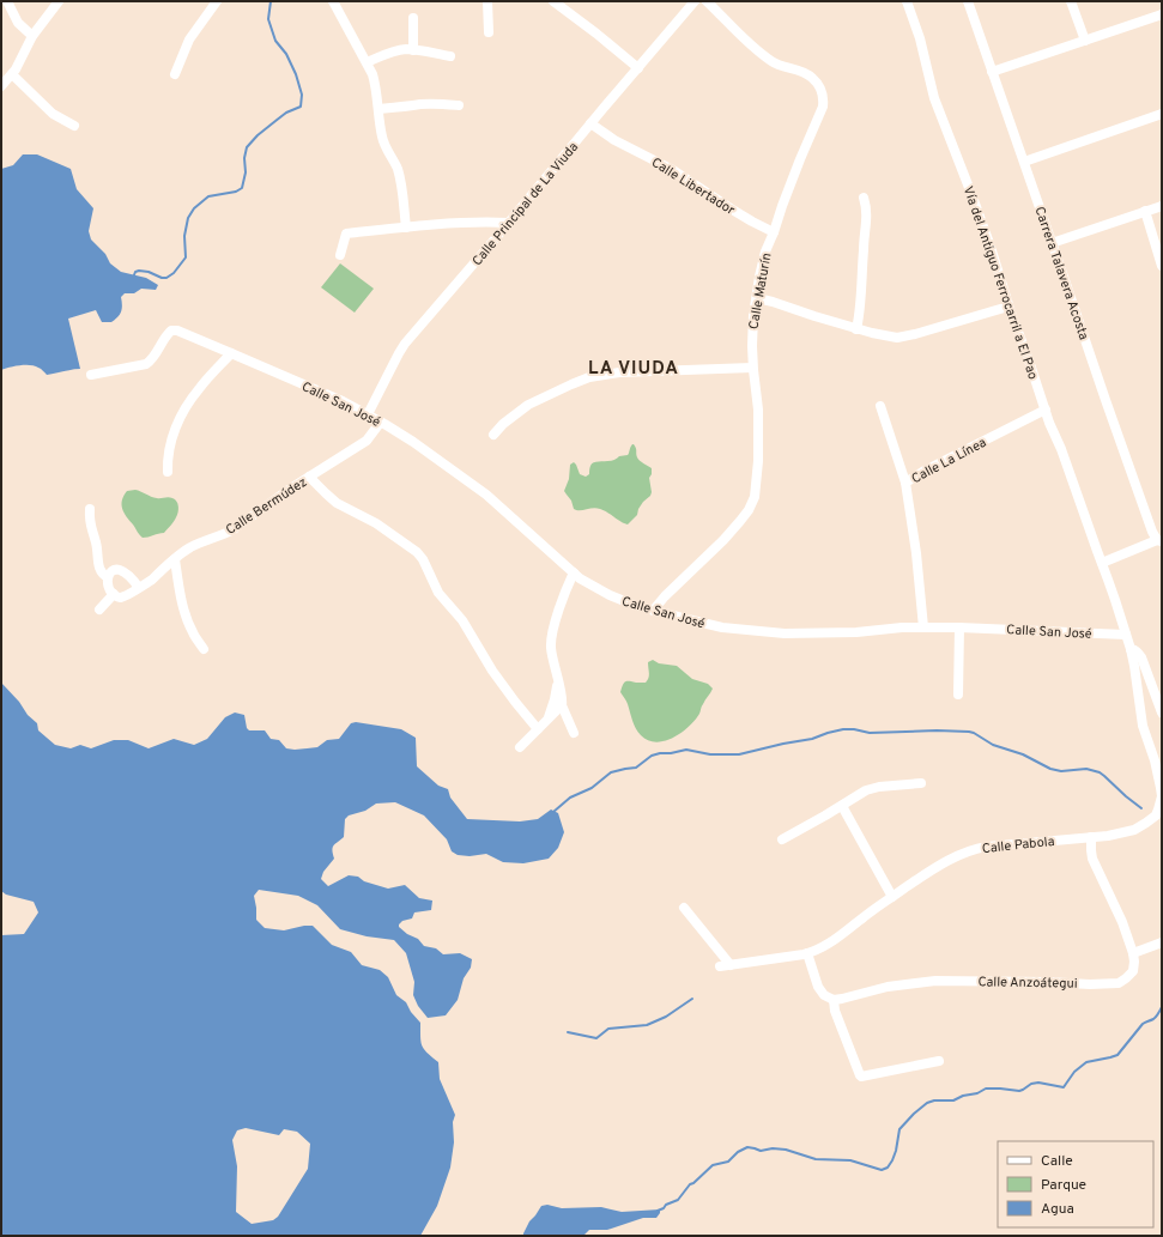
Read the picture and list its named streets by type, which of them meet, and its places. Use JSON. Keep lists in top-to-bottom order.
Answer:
{
  "streets": {
    "street": [
      "Calle Libertador",
      "Calle Principal de La Viuda",
      "Carrera Talavera Acosta",
      "Vía del Antiguo Ferrocarril a El Pao",
      "Calle Maturín",
      "Calle San José",
      "Calle La Línea",
      "Calle Bermúdez",
      "Calle Pabola",
      "Calle Anzoátegui"
    ]
  },
  "crossings": [
    ["Calle Libertador", "Calle Principal de La Viuda"],
    ["Calle Libertador", "Calle Maturín"],
    ["Calle Principal de La Viuda", "Calle San José"],
    ["Vía del Antiguo Ferrocarril a El Pao", "Calle San José"],
    ["Vía del Antiguo Ferrocarril a El Pao", "Calle La Línea"],
    ["Vía del Antiguo Ferrocarril a El Pao", "Calle Pabola"],
    ["Calle Maturín", "Calle San José"],
    ["Calle San José", "Calle La Línea"],
    ["Calle San José", "Calle Bermúdez"],
    ["Calle San José", "Calle Pabola"]
  ],
  "districts": ["LA VIUDA"],
  "legend": ["Calle", "Parque", "Agua"]
}
